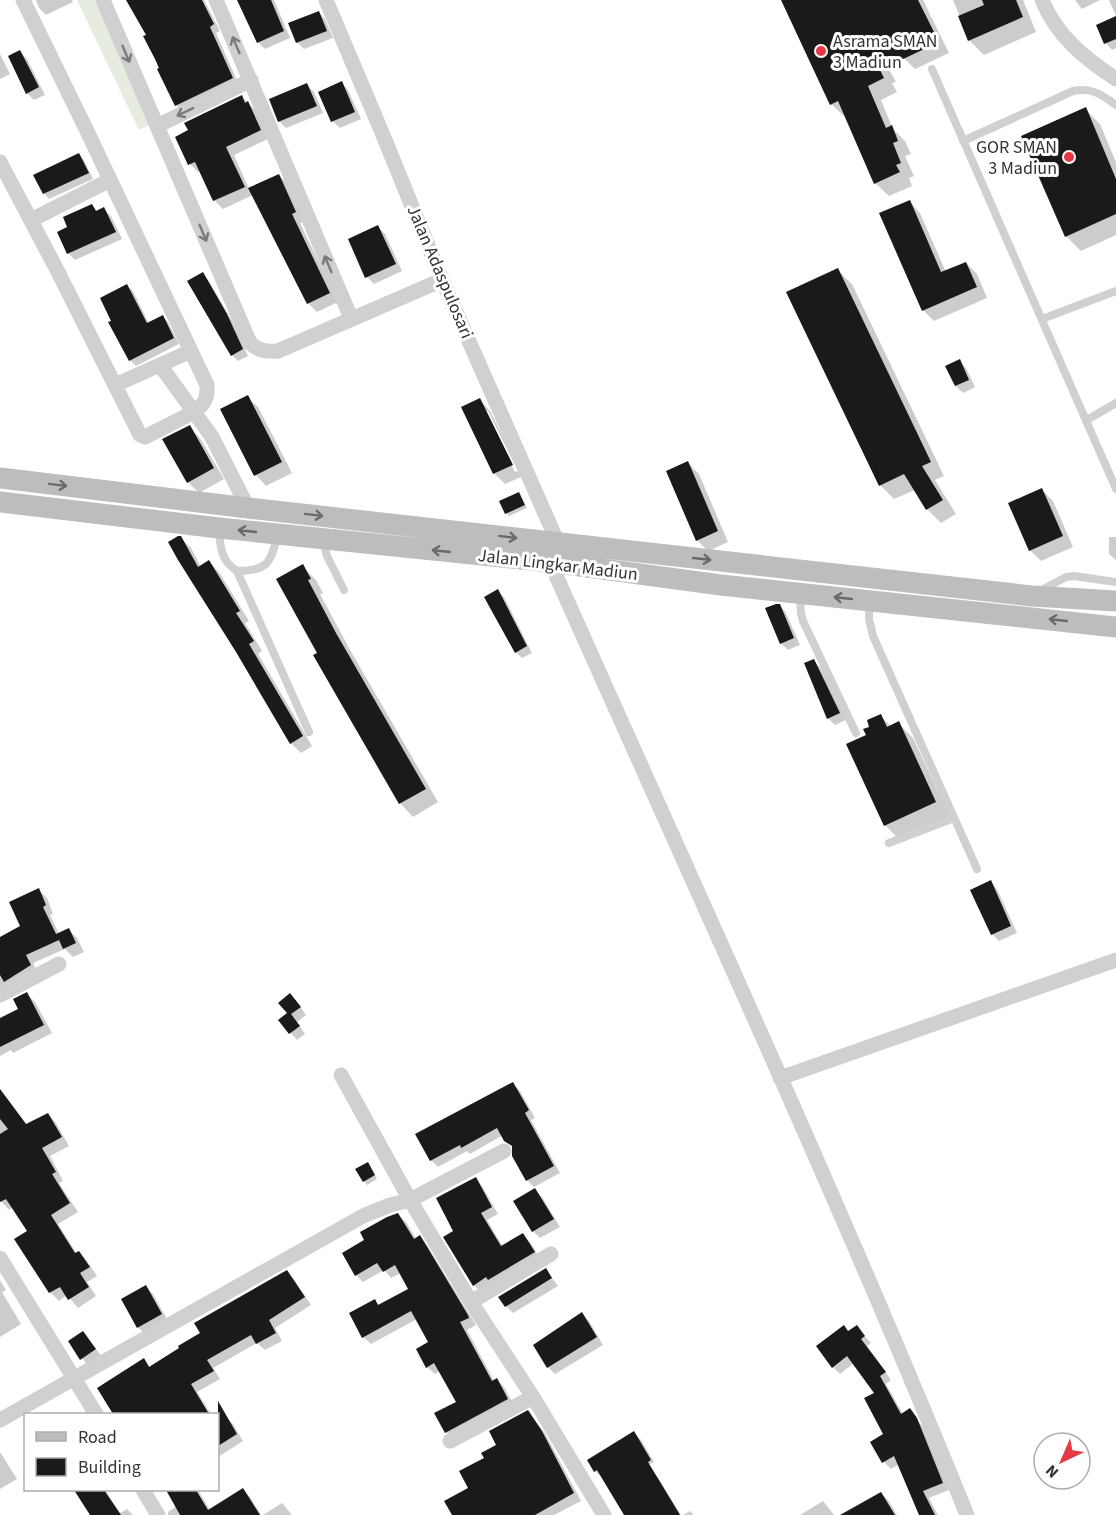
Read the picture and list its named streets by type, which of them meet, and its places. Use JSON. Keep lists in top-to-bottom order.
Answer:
{
  "streets": {
    "main road": ["Jalan Lingkar Madiun"],
    "street": ["Jalan Adaspulosari"]
  },
  "crossings": [
    ["Jalan Adaspulosari", "Jalan Lingkar Madiun"]
  ],
  "places": ["Asrama SMAN 3 Madiun", "GOR SMAN 3 Madiun"],
  "legend": ["Road", "Building"],
  "north": "bottom left"
}
